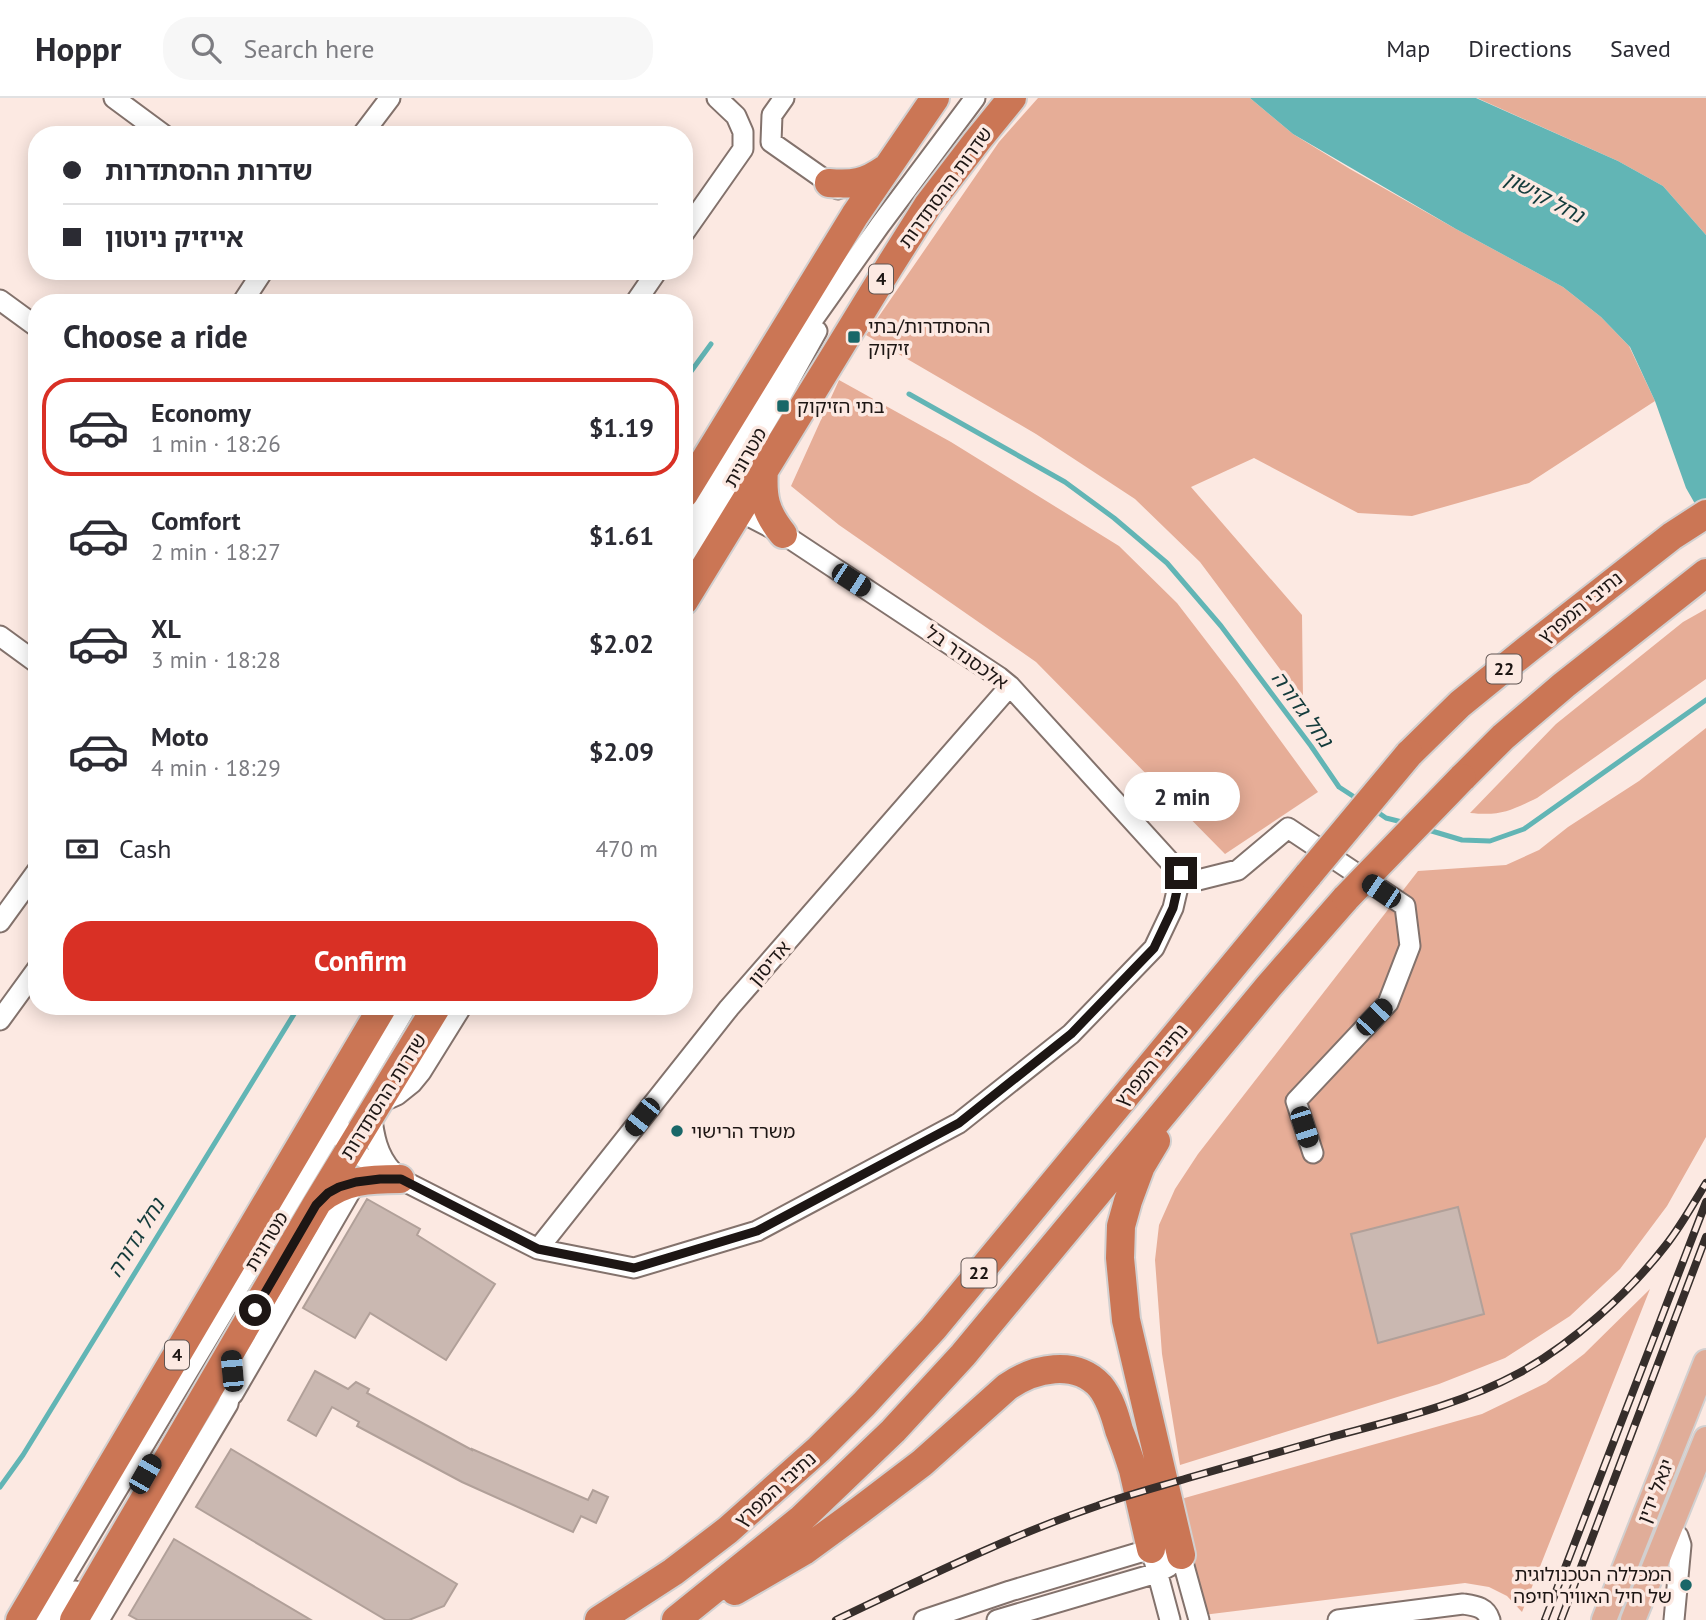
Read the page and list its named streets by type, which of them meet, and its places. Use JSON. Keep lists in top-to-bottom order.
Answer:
{
  "streets": {
    "highway": [
      "שדרות ההסתדרות",
      "4",
      "נתיבי המפרץ",
      "22"
    ],
    "main road": ["יגאל ידין"],
    "street": ["מטרונית", "אלכסנדר בל", "אדיסון"]
  },
  "crossings": [
    ["שדרות ההסתדרות", "מטרונית"],
    ["שדרות ההסתדרות", "אלכסנדר בל"],
    ["מטרונית", "אלכסנדר בל"],
    ["אלכסנדר בל", "אדיסון"]
  ],
  "water": ["נחל קישון", "נחל גדורה"],
  "places": {
    "transit": ["ההסתדרות/בתי זיקוק", "בתי הזיקוק"],
    "other": ["משרד הרישוי", "המכללה הטכנולוגית של חיל האוויר חיפה"]
  },
  "page": {
    "header": "Hoppr",
    "search": "Search here",
    "nav": ["Map", "Directions", "Saved"],
    "banner": ["שדרות ההסתדרות", "אייזיק ניוטון"],
    "heading": "Choose a ride",
    "list": [
      {
        "name": "Economy",
        "note": "1 min · 18:26",
        "value": "$1.19"
      },
      {
        "name": "Comfort",
        "note": "2 min · 18:27",
        "value": "$1.61"
      },
      {
        "name": "XL",
        "note": "3 min · 18:28",
        "value": "$2.02"
      },
      {
        "name": "Moto",
        "note": "4 min · 18:29",
        "value": "$2.09"
      }
    ],
    "bubble": "2 min",
    "pay": ["Cash", "470 m"],
    "buttons": "Confirm"
  }
}
